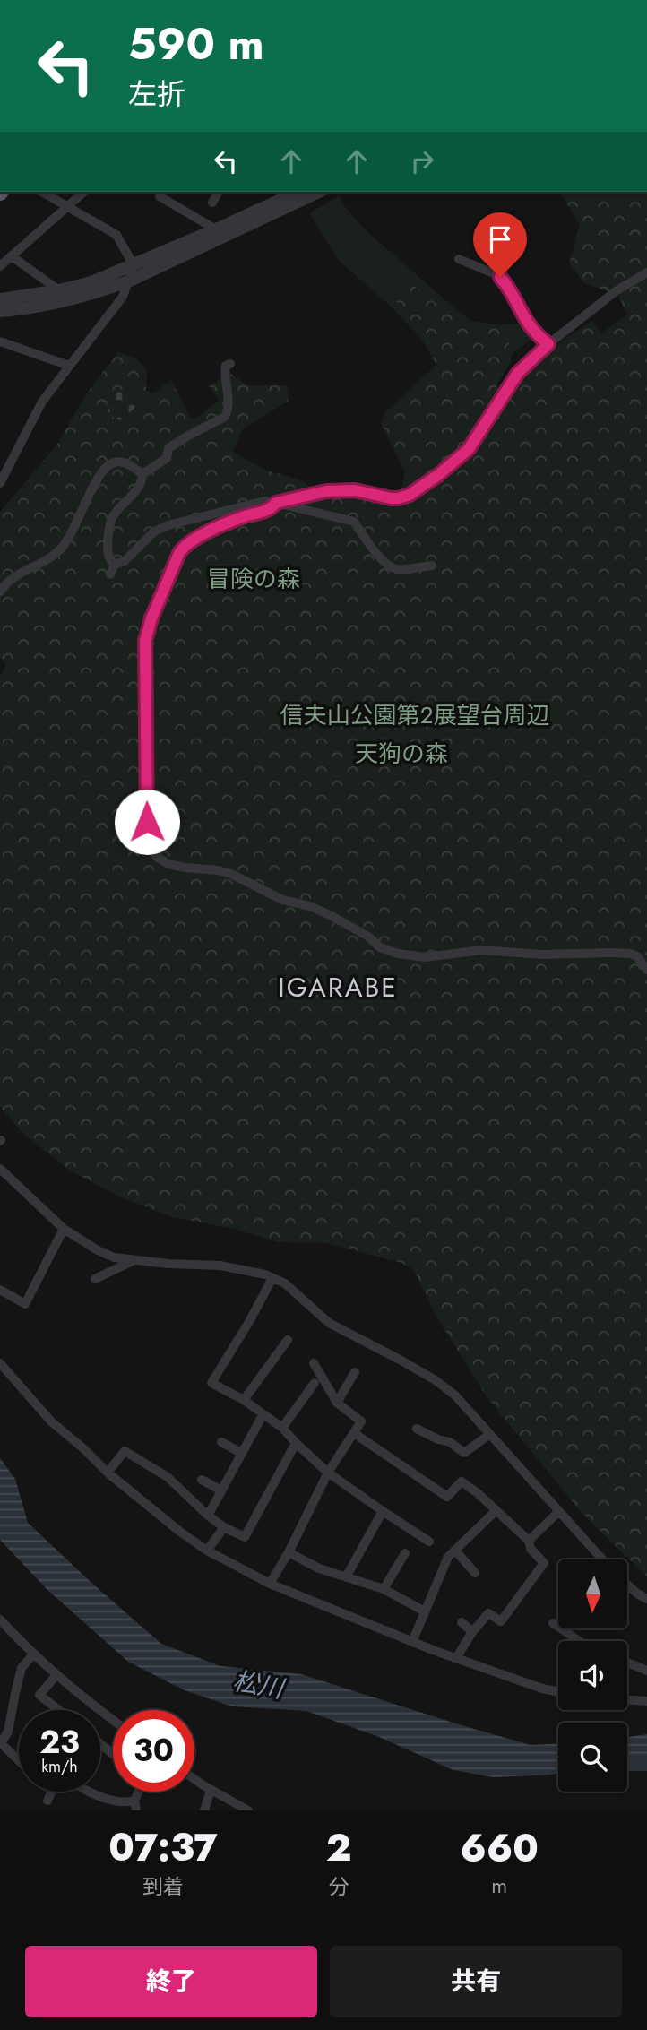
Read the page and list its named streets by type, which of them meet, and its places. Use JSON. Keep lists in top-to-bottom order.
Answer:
{
  "districts": ["IGARABE"],
  "water": ["松川"],
  "parks": ["冒険の森", "信夫山公園第２展望台周辺", "天狗の森"],
  "north": "bottom",
  "page": {
    "turn": ["590 m", "左折"],
    "speed": "23 km/h",
    "limit": "30",
    "eta": [
      "07:37",
      "到着",
      "2",
      "分",
      "660",
      "m"
    ],
    "buttons": ["終了", "共有"]
  }
}
